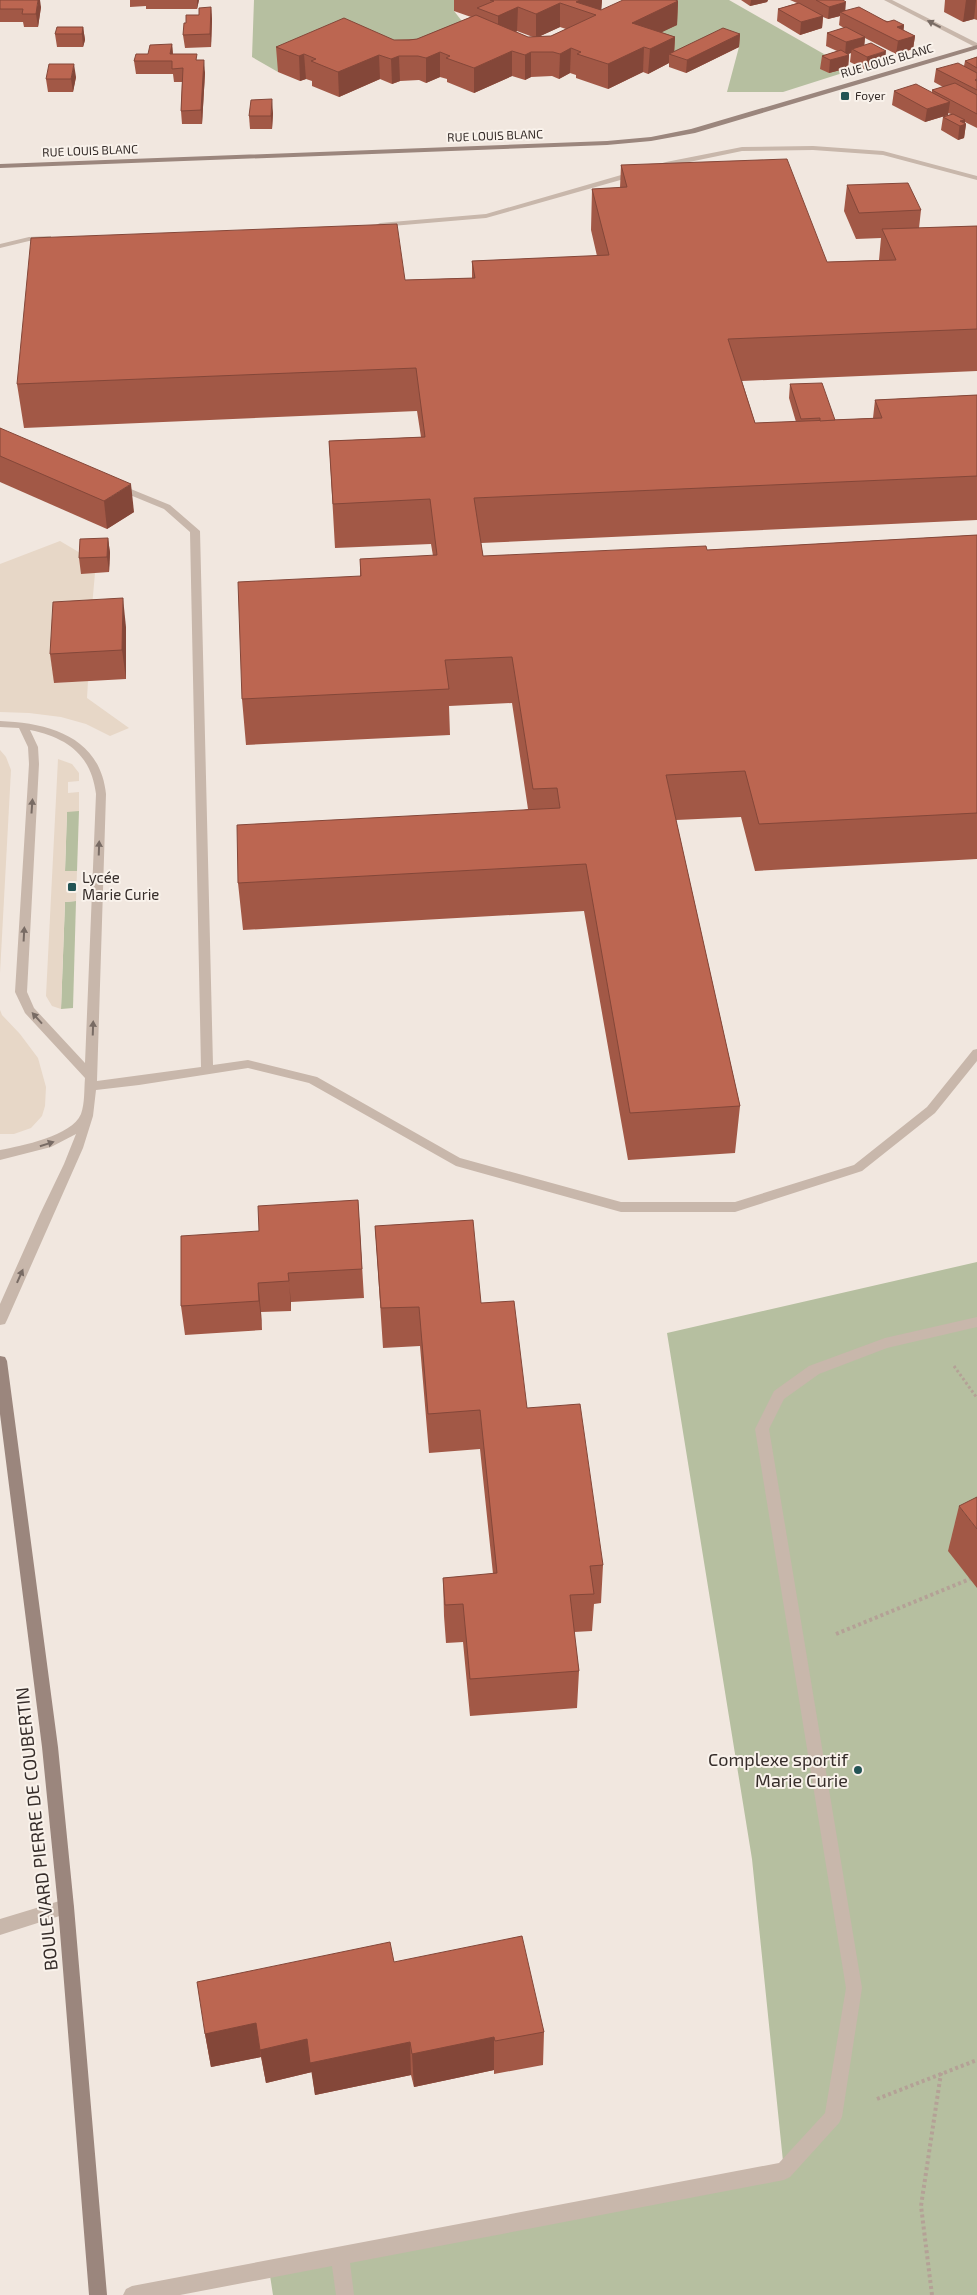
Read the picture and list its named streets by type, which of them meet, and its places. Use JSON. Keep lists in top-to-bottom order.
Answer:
{
  "streets": {
    "street": ["RUE LOUIS BLANC", "BOULEVARD PIERRE DE COUBERTIN"]
  },
  "places": {
    "transit": ["Foyer", "Lycée Marie Curie"],
    "other": ["Complexe sportif Marie Curie"]
  }
}
